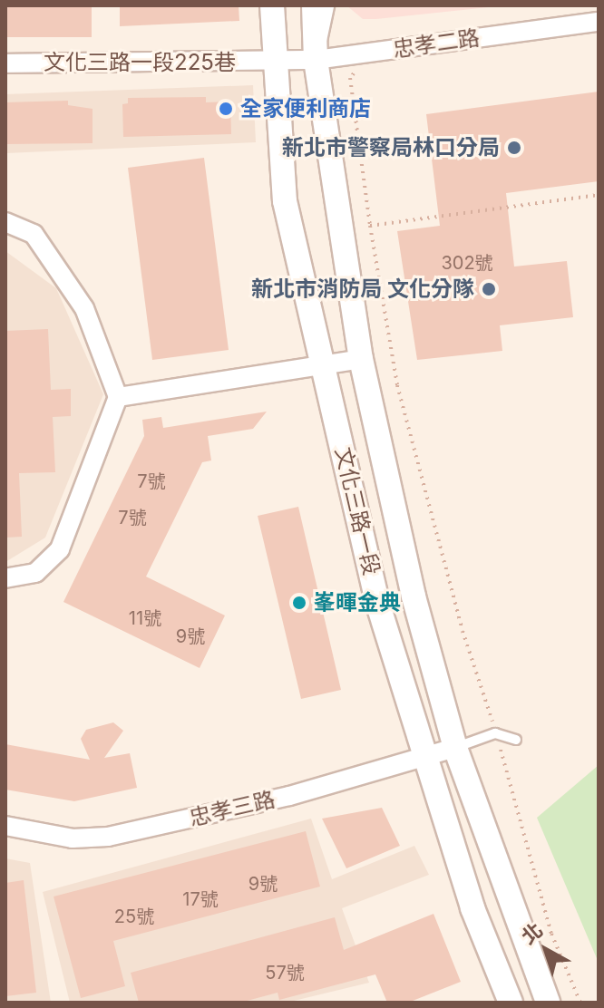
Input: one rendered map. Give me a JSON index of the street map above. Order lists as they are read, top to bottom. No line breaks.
{"streets":{"street":["忠孝二路","文化三路一段225巷","文化三路一段","忠孝三路"]},"crossings":[["忠孝二路","文化三路一段225巷"],["忠孝二路","文化三路一段"],["文化三路一段225巷","文化三路一段"],["文化三路一段","忠孝三路"]],"places":["全家便利商店","新北市警察局林口分局","新北市消防局 文化分隊","峯暉金典"],"house_numbers":["302號","7號","7號","11號","9號","9號","17號","25號","57號"],"north":"top left"}
